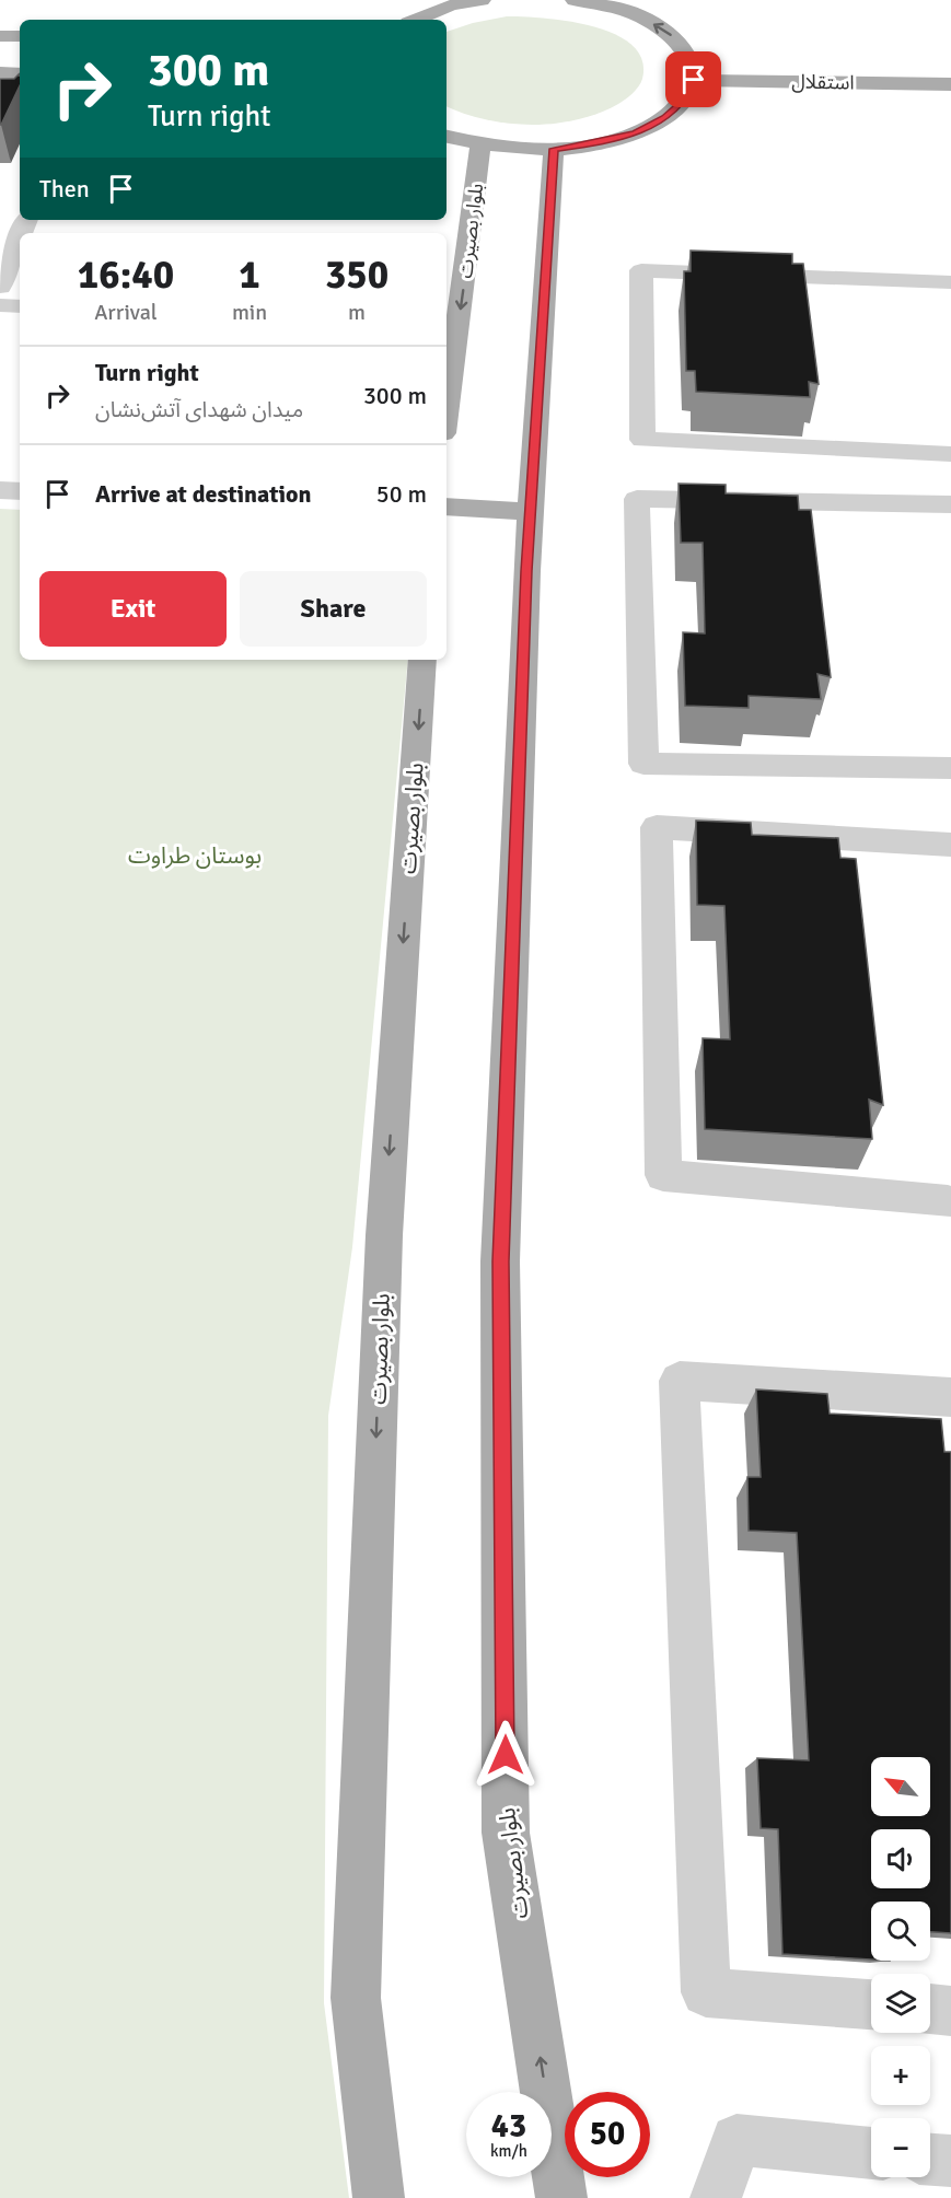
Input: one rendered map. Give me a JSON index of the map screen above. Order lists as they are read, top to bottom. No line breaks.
{"streets":{"main road":["استقلال","بلوار بصیرت"]},"parks":["بوستان طراوت"],"north":"top left","page":{"turn":["300 m","Turn right"],"then":"Then","eta":["16:40","Arrival","1","min","350","m"],"list":[{"name":"Turn right","note":"میدان شهدای آتش‌نشان","value":"300 m"},{"name":"Arrive at destination","value":"50 m"}],"buttons":["Exit","Share"],"map_buttons":["+","−"],"speed":"43 km/h","limit":"50"}}
